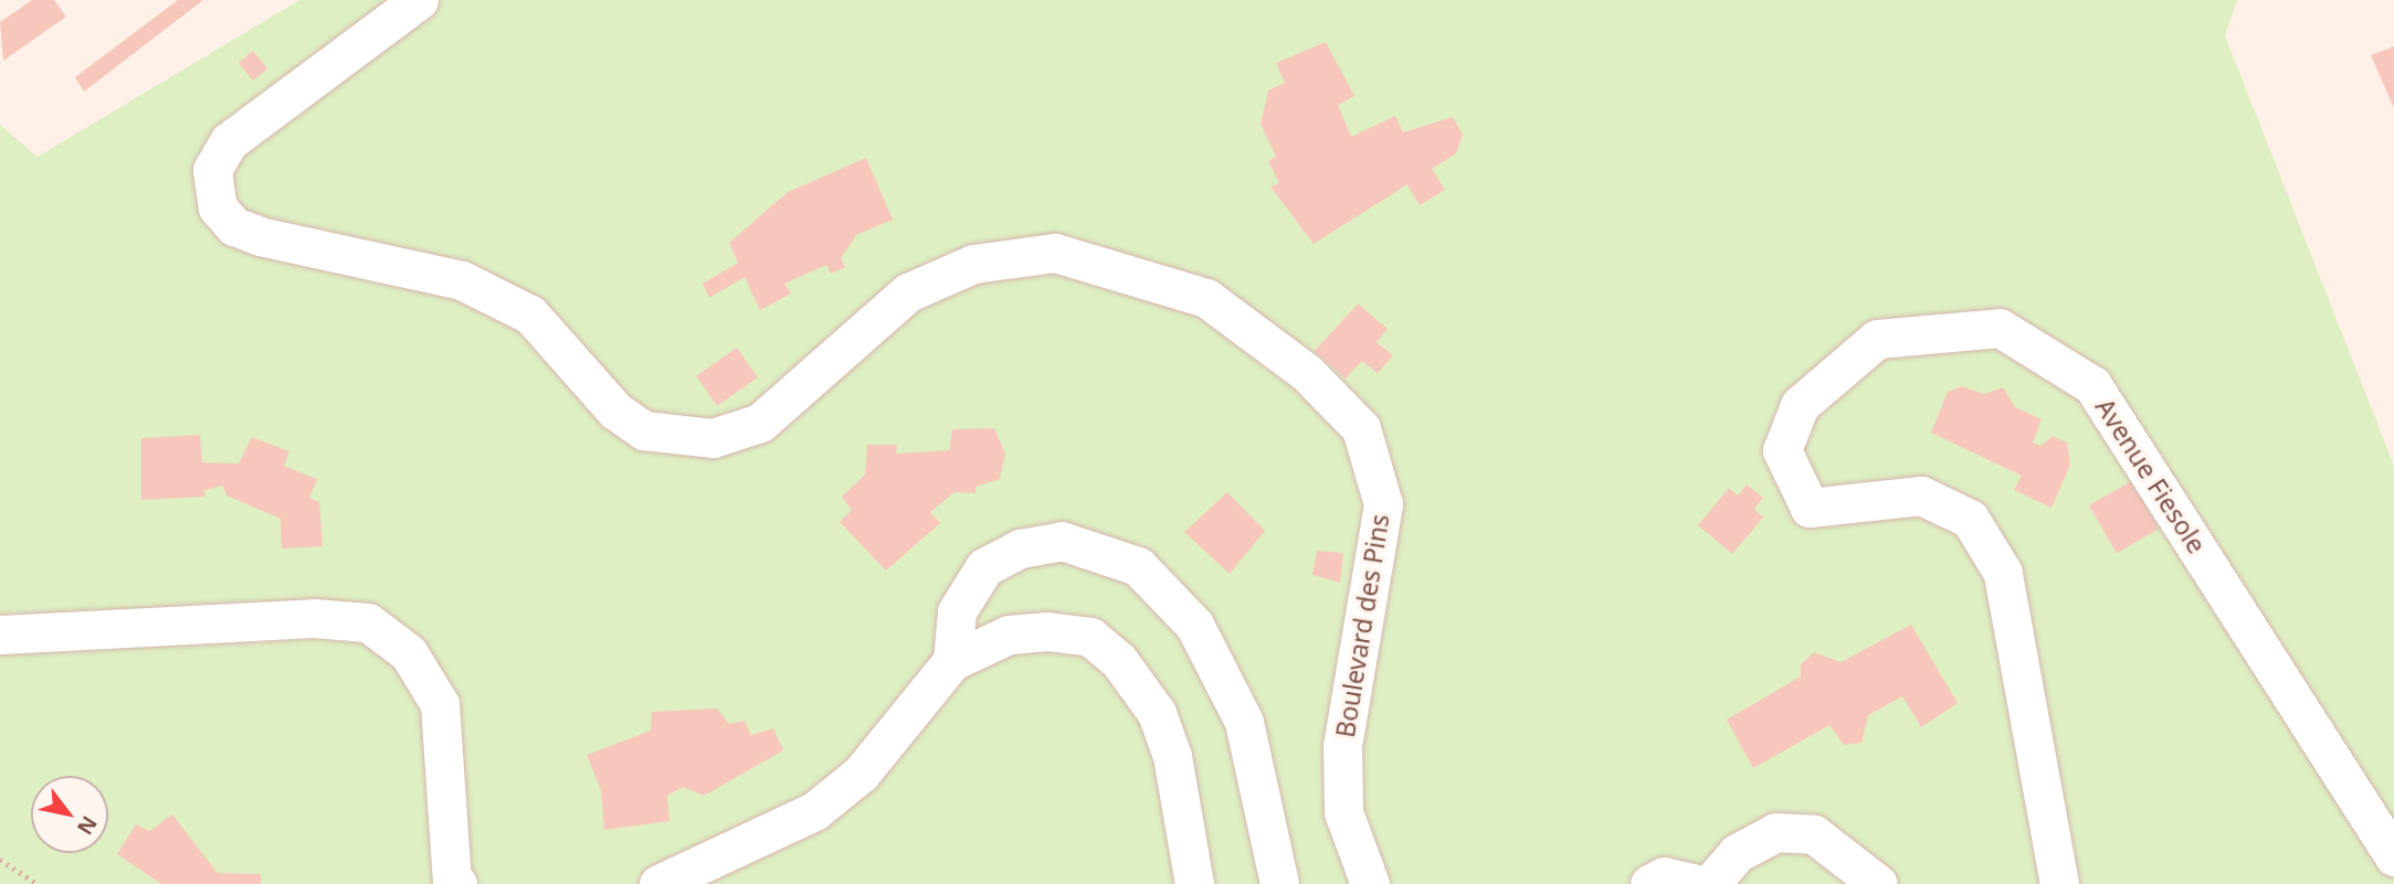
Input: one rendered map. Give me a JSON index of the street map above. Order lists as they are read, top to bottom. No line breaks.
{"streets":{"street":["Avenue Fiesole","Boulevard des Pins"]},"north":"bottom right"}
